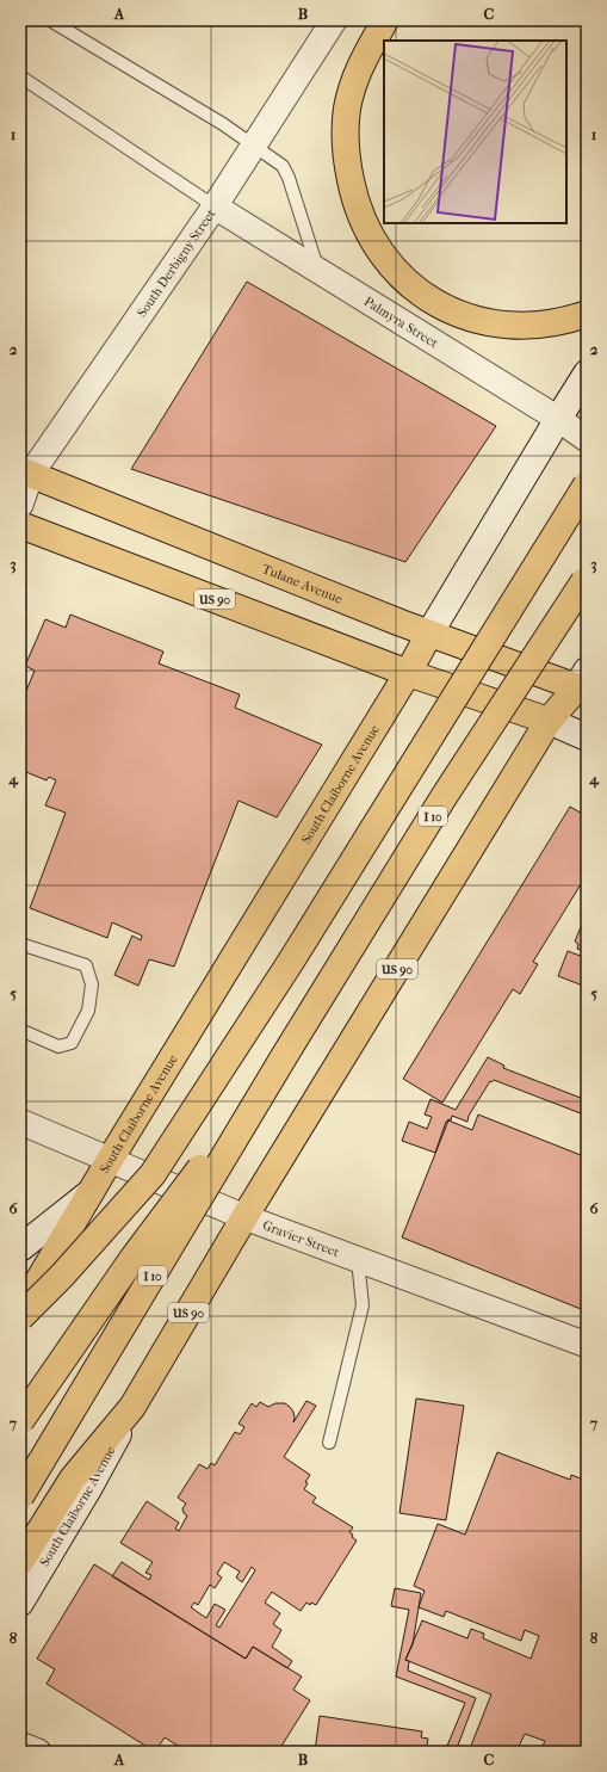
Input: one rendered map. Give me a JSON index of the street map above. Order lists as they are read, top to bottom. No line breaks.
{"streets":{"main road":["Tulane Avenue","US 90","South Claiborne Avenue","I 10"],"street":["South Derbigny Street","Palmyra Street","Gravier Street"]},"crossings":[["South Derbigny Street","Palmyra Street"],["South Derbigny Street","Tulane Avenue"],["Palmyra Street","South Claiborne Avenue"],["Tulane Avenue","South Claiborne Avenue"],["US 90","South Claiborne Avenue"],["South Claiborne Avenue","Gravier Street"]],"grid":{"columns":["A","B","C"],"rows":["1","2","3","4","5","6","7","8"]}}
